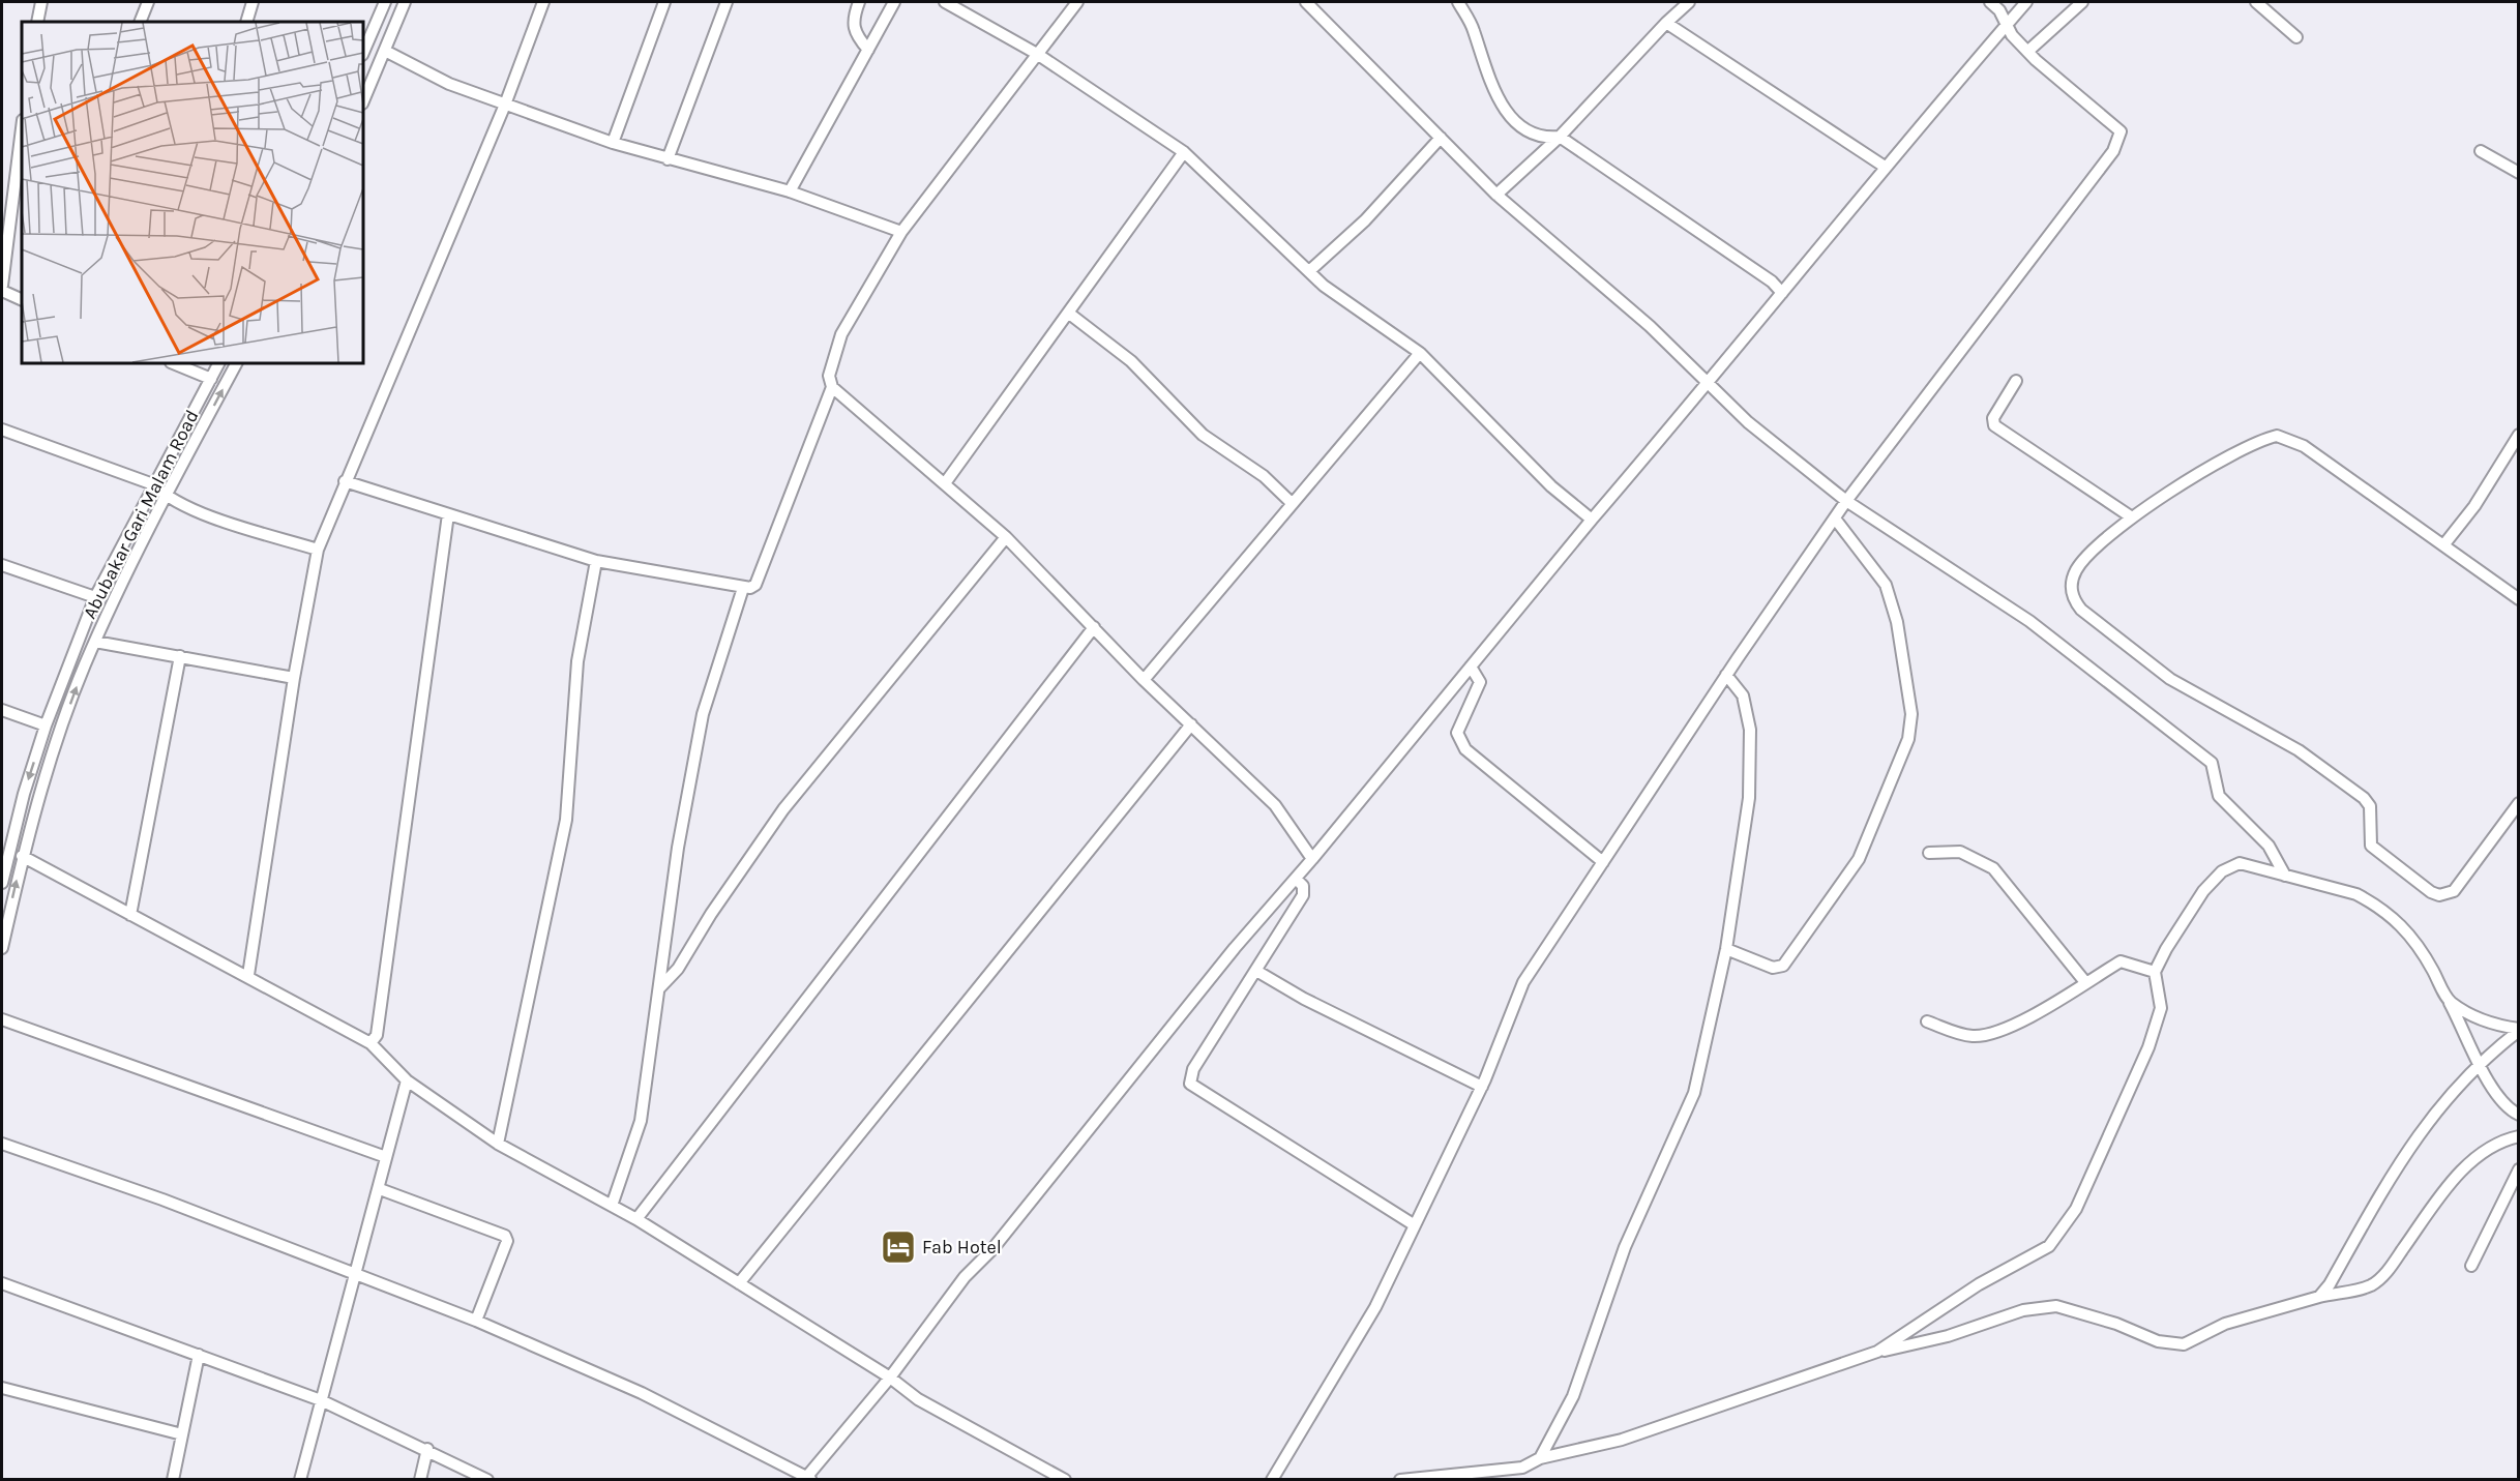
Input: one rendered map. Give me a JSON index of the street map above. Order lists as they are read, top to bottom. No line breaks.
{"streets":{"street":["Abubakar Gari Malam Road"]},"places":{"hotel":["Fab Hotel"]}}
